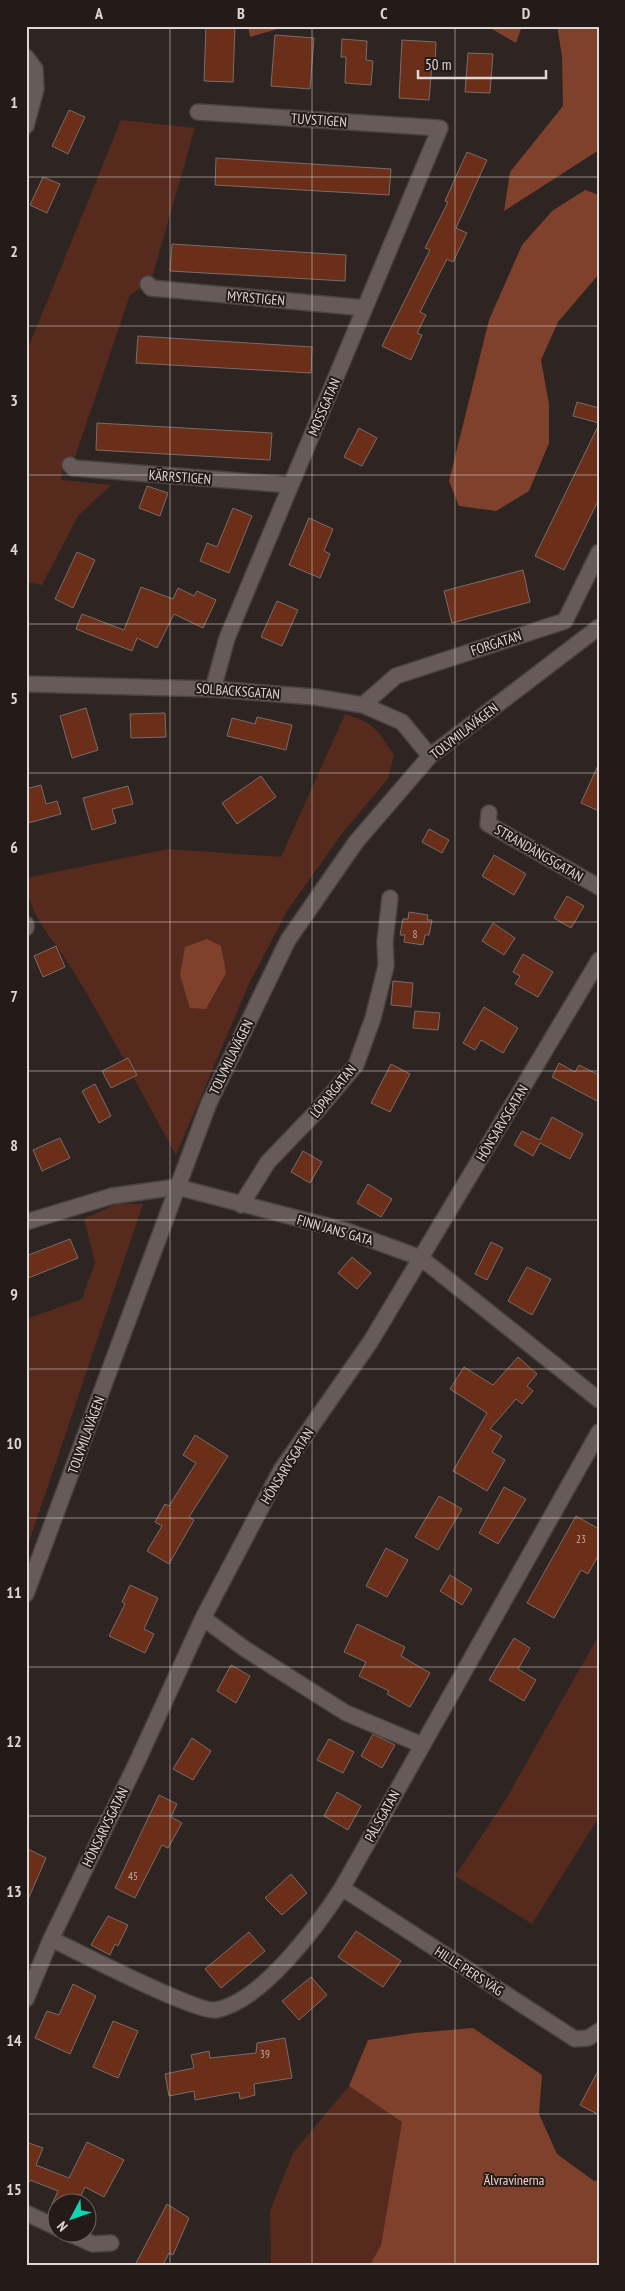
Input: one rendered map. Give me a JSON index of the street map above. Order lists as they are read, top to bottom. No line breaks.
{"streets":{"street":["TUVSTIGEN","MYRSTIGEN","MOSSGATAN","KÄRRSTIGEN","FORGATAN","SOLBACKSGATAN","TOLVMILAVÄGEN","STRANDÄNGSGATAN","LÖPARGATAN","HÖNSARVSGATAN","FINN JANS GATA","PÅLSGATAN","HILLE PERS VÄG"]},"crossings":[["TUVSTIGEN","MOSSGATAN"],["MYRSTIGEN","MOSSGATAN"],["MOSSGATAN","KÄRRSTIGEN"],["MOSSGATAN","SOLBACKSGATAN"],["FORGATAN","SOLBACKSGATAN"],["SOLBACKSGATAN","TOLVMILAVÄGEN"],["TOLVMILAVÄGEN","FINN JANS GATA"],["LÖPARGATAN","FINN JANS GATA"],["HÖNSARVSGATAN","FINN JANS GATA"],["HÖNSARVSGATAN","PÅLSGATAN"],["PÅLSGATAN","HILLE PERS VÄG"]],"parks":["Älvravinerna"],"house_numbers":["8","23","45","39"],"scale_bar":"50 m","north":"bottom left","grid":{"columns":["A","B","C","D"],"rows":["1","2","3","4","5","6","7","8","9","10","11","12","13","14","15"]}}
